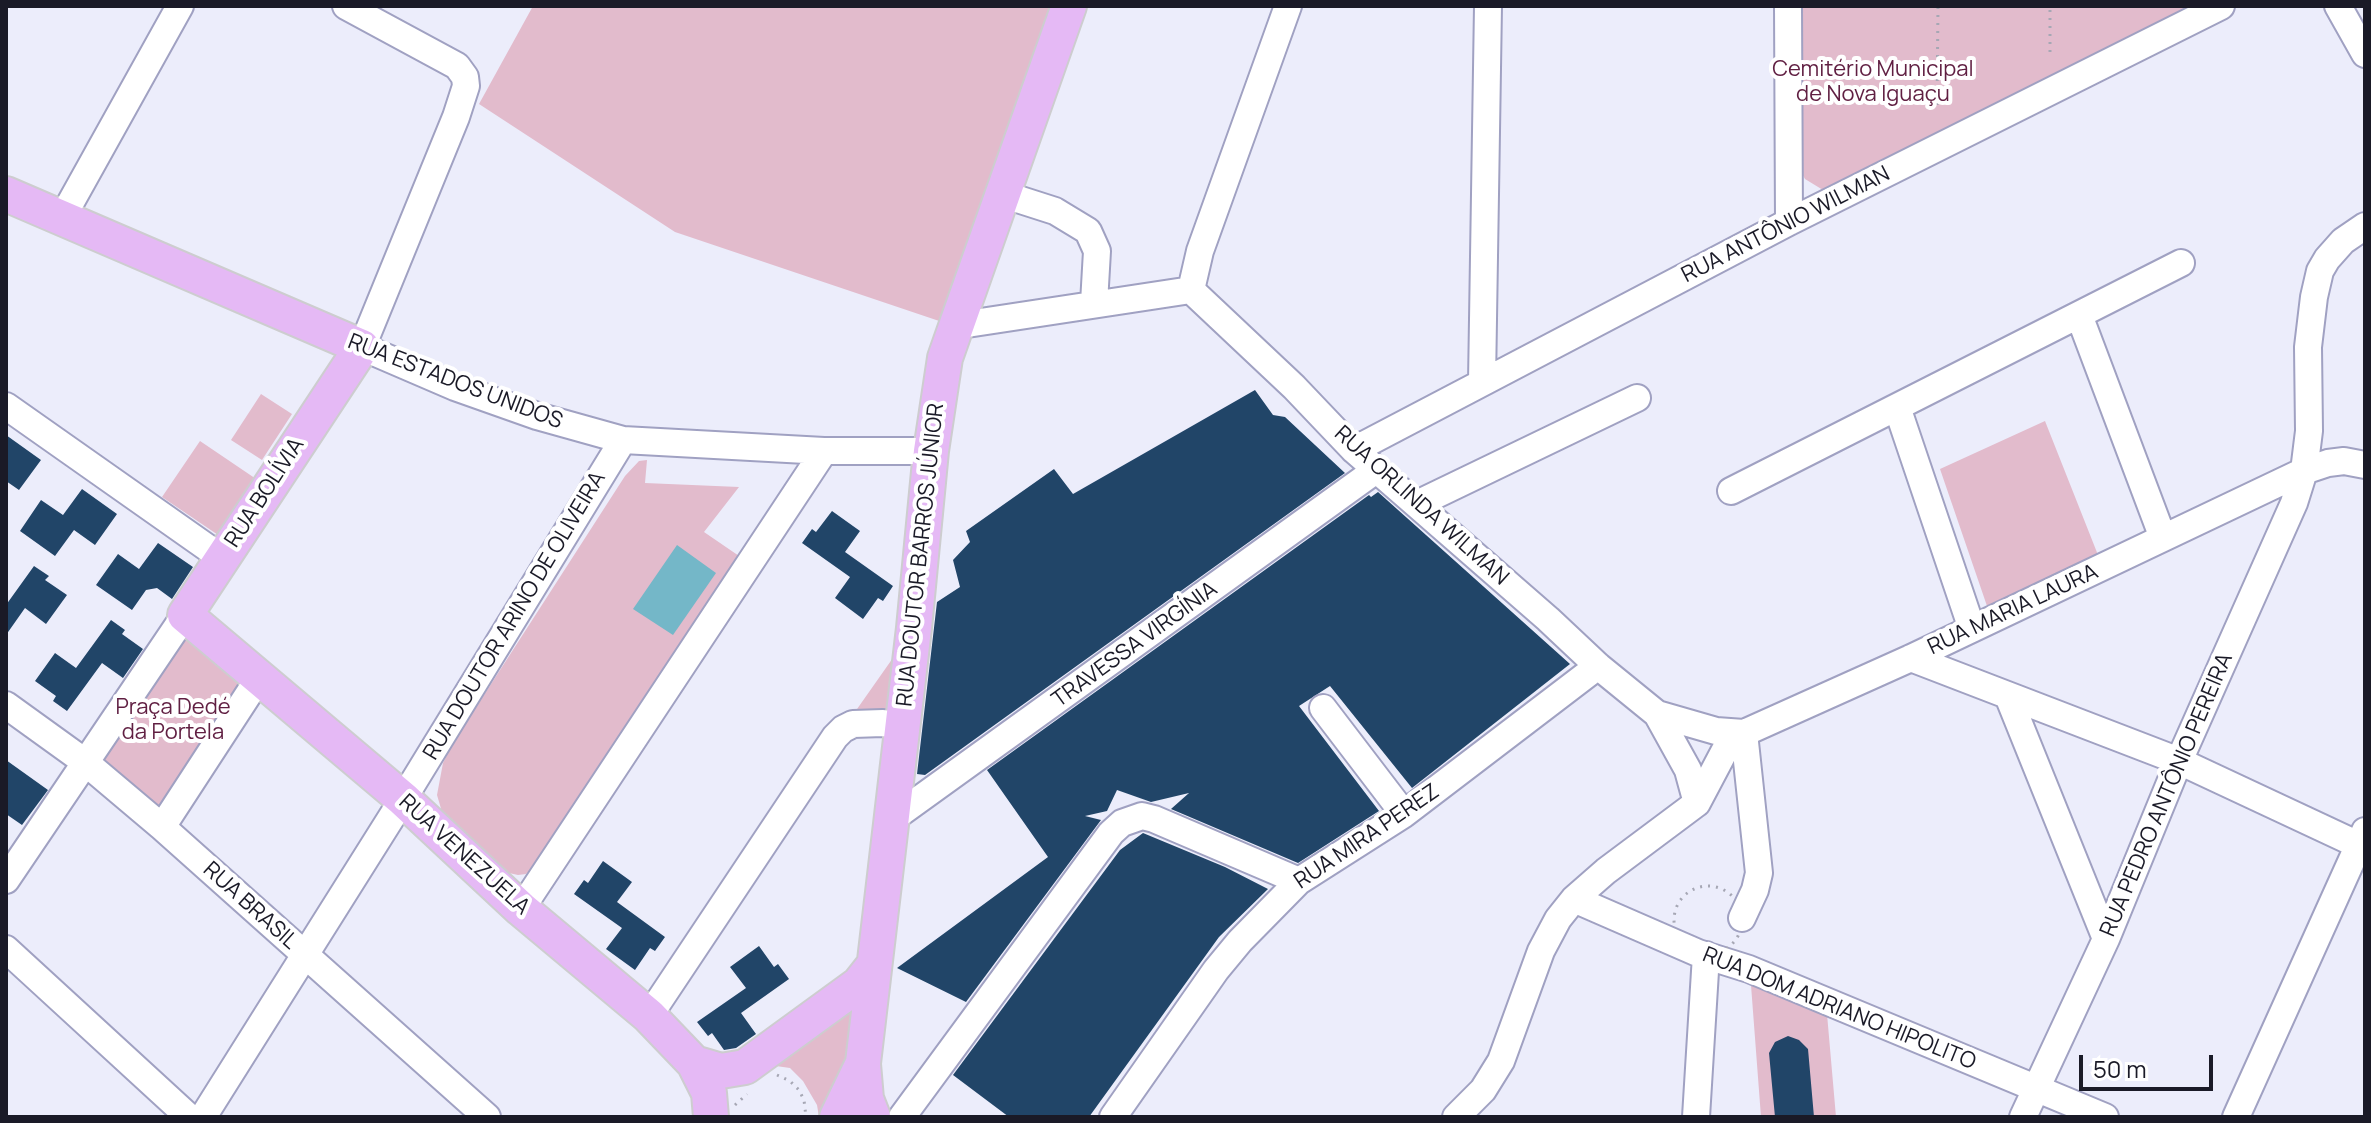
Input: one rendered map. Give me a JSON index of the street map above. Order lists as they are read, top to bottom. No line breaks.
{"streets":{"main road":["RUA ESTADOS UNIDOS","RUA BOLÍVIA","RUA DOUTOR BARROS JÚNIOR","RUA VENEZUELA"],"street":["RUA ANTÔNIO WILMAN","RUA ORLINDA WILMAN","RUA MARIA LAURA","RUA DOUTOR ARINO DE OLIVEIRA","TRAVESSA VIRGÍNIA","RUA PEDRO ANTÔNIO PEREIRA","RUA MIRA PEREZ","RUA BRASIL","RUA DOM ADRIANO HIPOLITO"]},"crossings":[["RUA ANTÔNIO WILMAN","RUA ORLINDA WILMAN"],["RUA ESTADOS UNIDOS","RUA BOLÍVIA"],["RUA ESTADOS UNIDOS","RUA DOUTOR BARROS JÚNIOR"],["RUA ESTADOS UNIDOS","RUA DOUTOR ARINO DE OLIVEIRA"],["RUA BOLÍVIA","RUA VENEZUELA"],["RUA BOLÍVIA","RUA BRASIL"],["RUA ORLINDA WILMAN","TRAVESSA VIRGÍNIA"],["RUA ORLINDA WILMAN","RUA MIRA PEREZ"],["RUA DOUTOR BARROS JÚNIOR","TRAVESSA VIRGÍNIA"],["RUA MARIA LAURA","RUA PEDRO ANTÔNIO PEREIRA"],["RUA DOUTOR ARINO DE OLIVEIRA","RUA VENEZUELA"],["RUA DOUTOR ARINO DE OLIVEIRA","RUA BRASIL"],["RUA PEDRO ANTÔNIO PEREIRA","RUA DOM ADRIANO HIPOLITO"]],"parks":["Cemitério Municipal de Nova Iguaçu","Praça Dedé da Portela"],"scale_bar":"50 m"}
